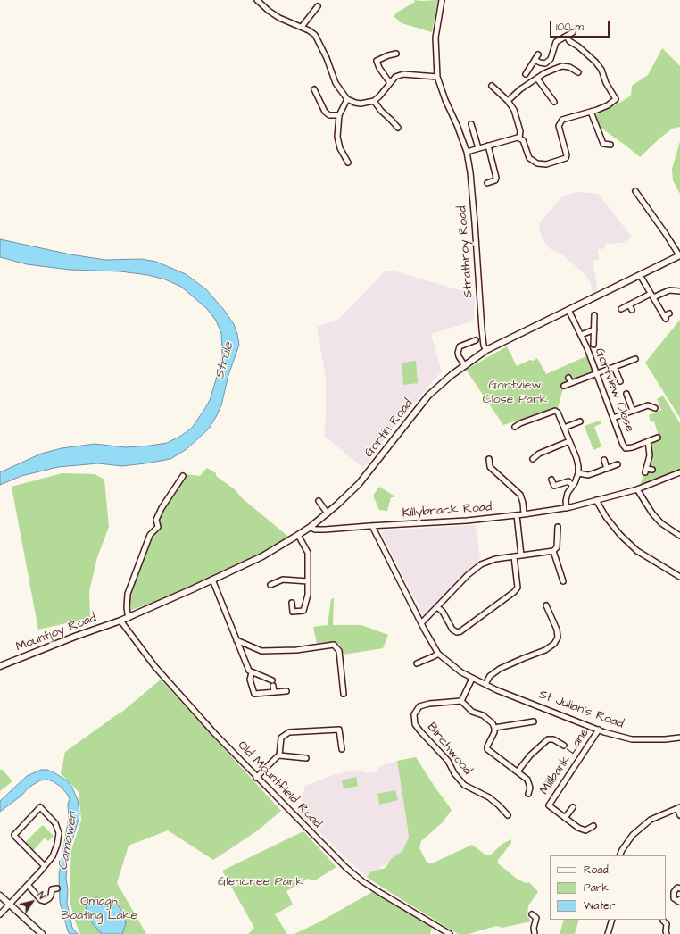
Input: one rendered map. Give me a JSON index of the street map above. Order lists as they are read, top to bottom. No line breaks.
{"streets":{"main road":["Gortin Road","Mountjoy Road"],"street":["Strathroy Road","Gortview Close","Killybrack Road","St Julian's Road","Birchwood","Millbank Lane","Old Mountfield Road"]},"crossings":[["Strathroy Road","Gortin Road"],["Gortview Close","Gortin Road"],["Gortin Road","Killybrack Road"],["Gortin Road","Mountjoy Road"],["Gortin Road","Old Mountfield Road"],["Mountjoy Road","Old Mountfield Road"],["St Julian's Road","Millbank Lane"]],"water":["Strule","Camowen"],"parks":["Gortview Close Park","Glencree Park","Omagh Boating Lake"],"legend":["Road","Park","Water"],"scale_bar":"100 m","north":"top right"}
